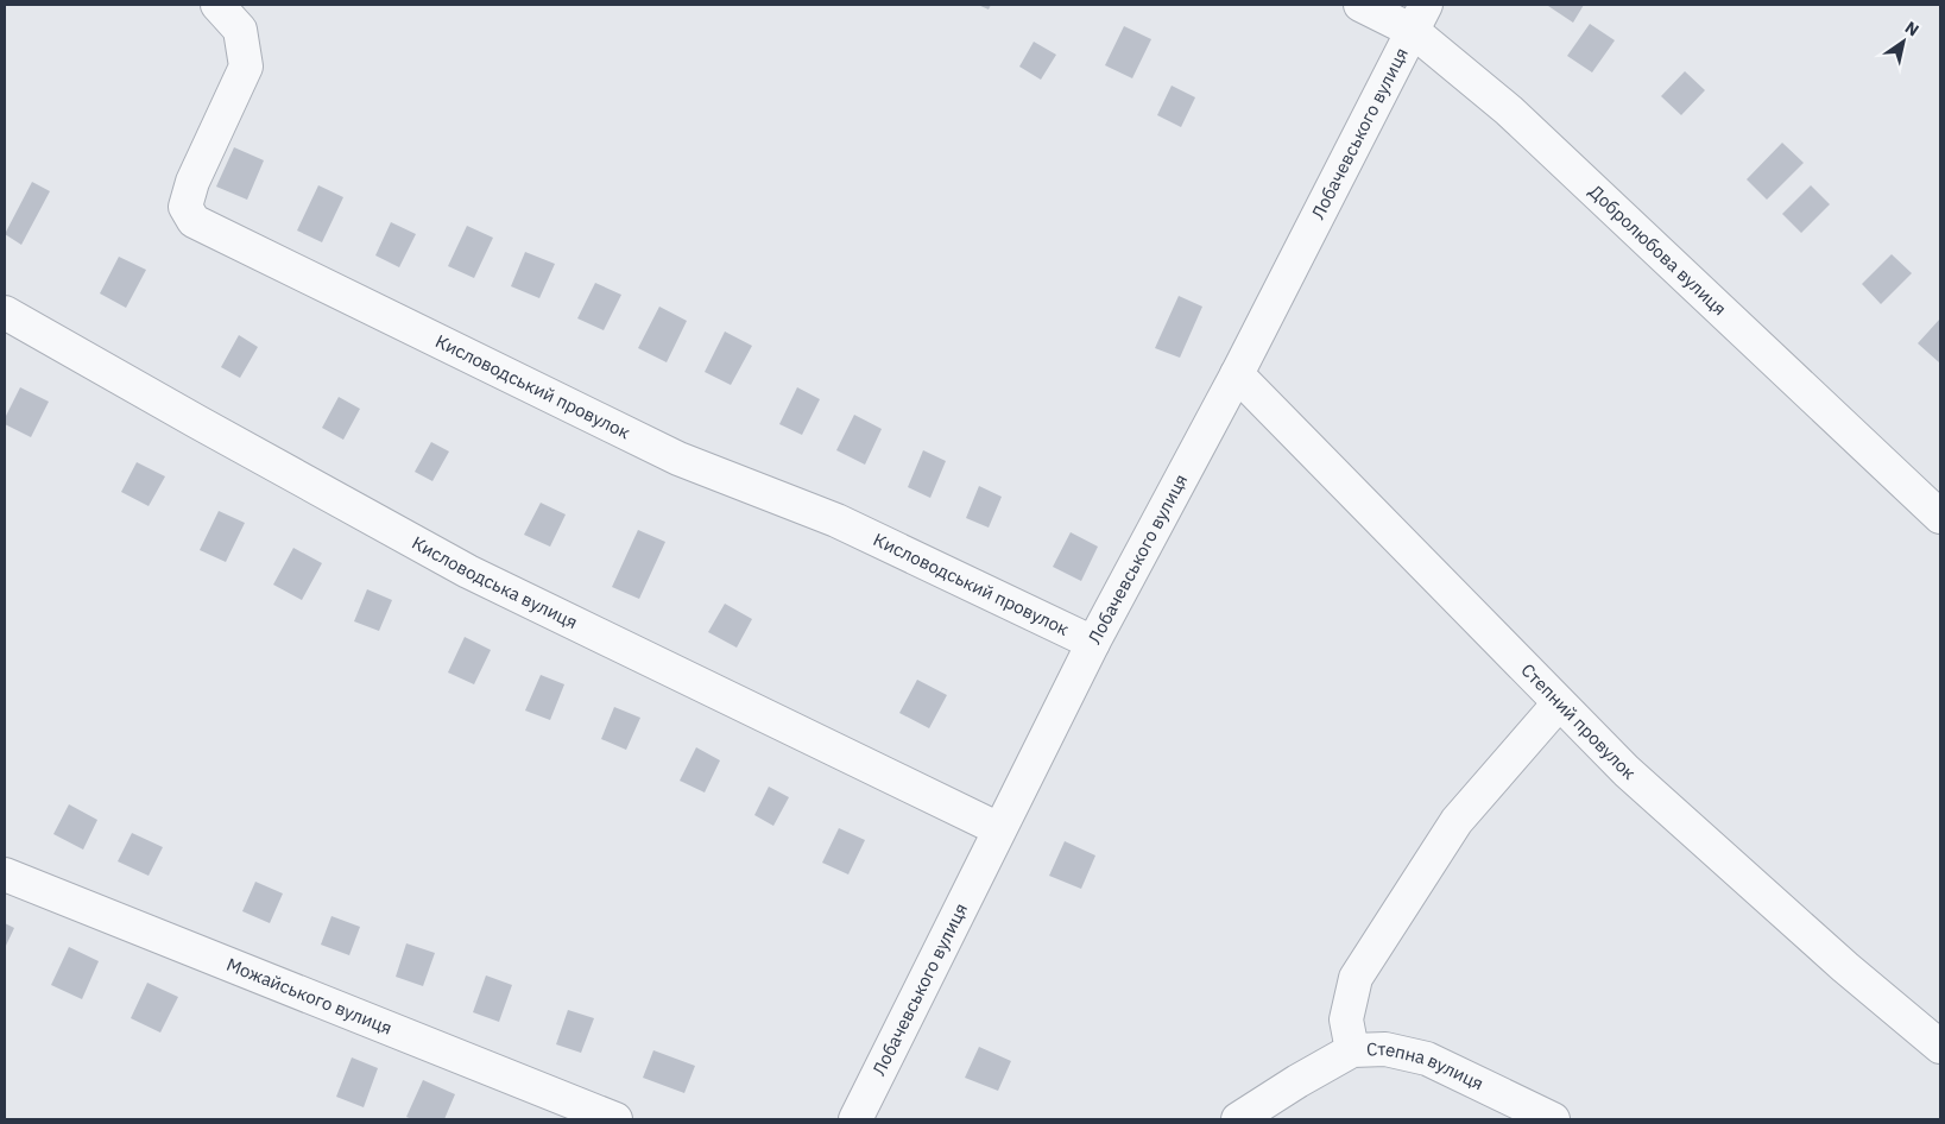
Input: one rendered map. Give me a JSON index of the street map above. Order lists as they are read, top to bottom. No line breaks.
{"streets":{"street":["Лобачевського вулиця","Добролюбова вулиця","Кисловодський провулок","Кисловодська вулиця","Степний провулок","Можайського вулиця","Степна вулиця"]},"crossings":[["Лобачевського вулиця","Добролюбова вулиця"],["Лобачевського вулиця","Кисловодський провулок"],["Лобачевського вулиця","Кисловодська вулиця"],["Лобачевського вулиця","Степний провулок"]],"north":"top right"}
